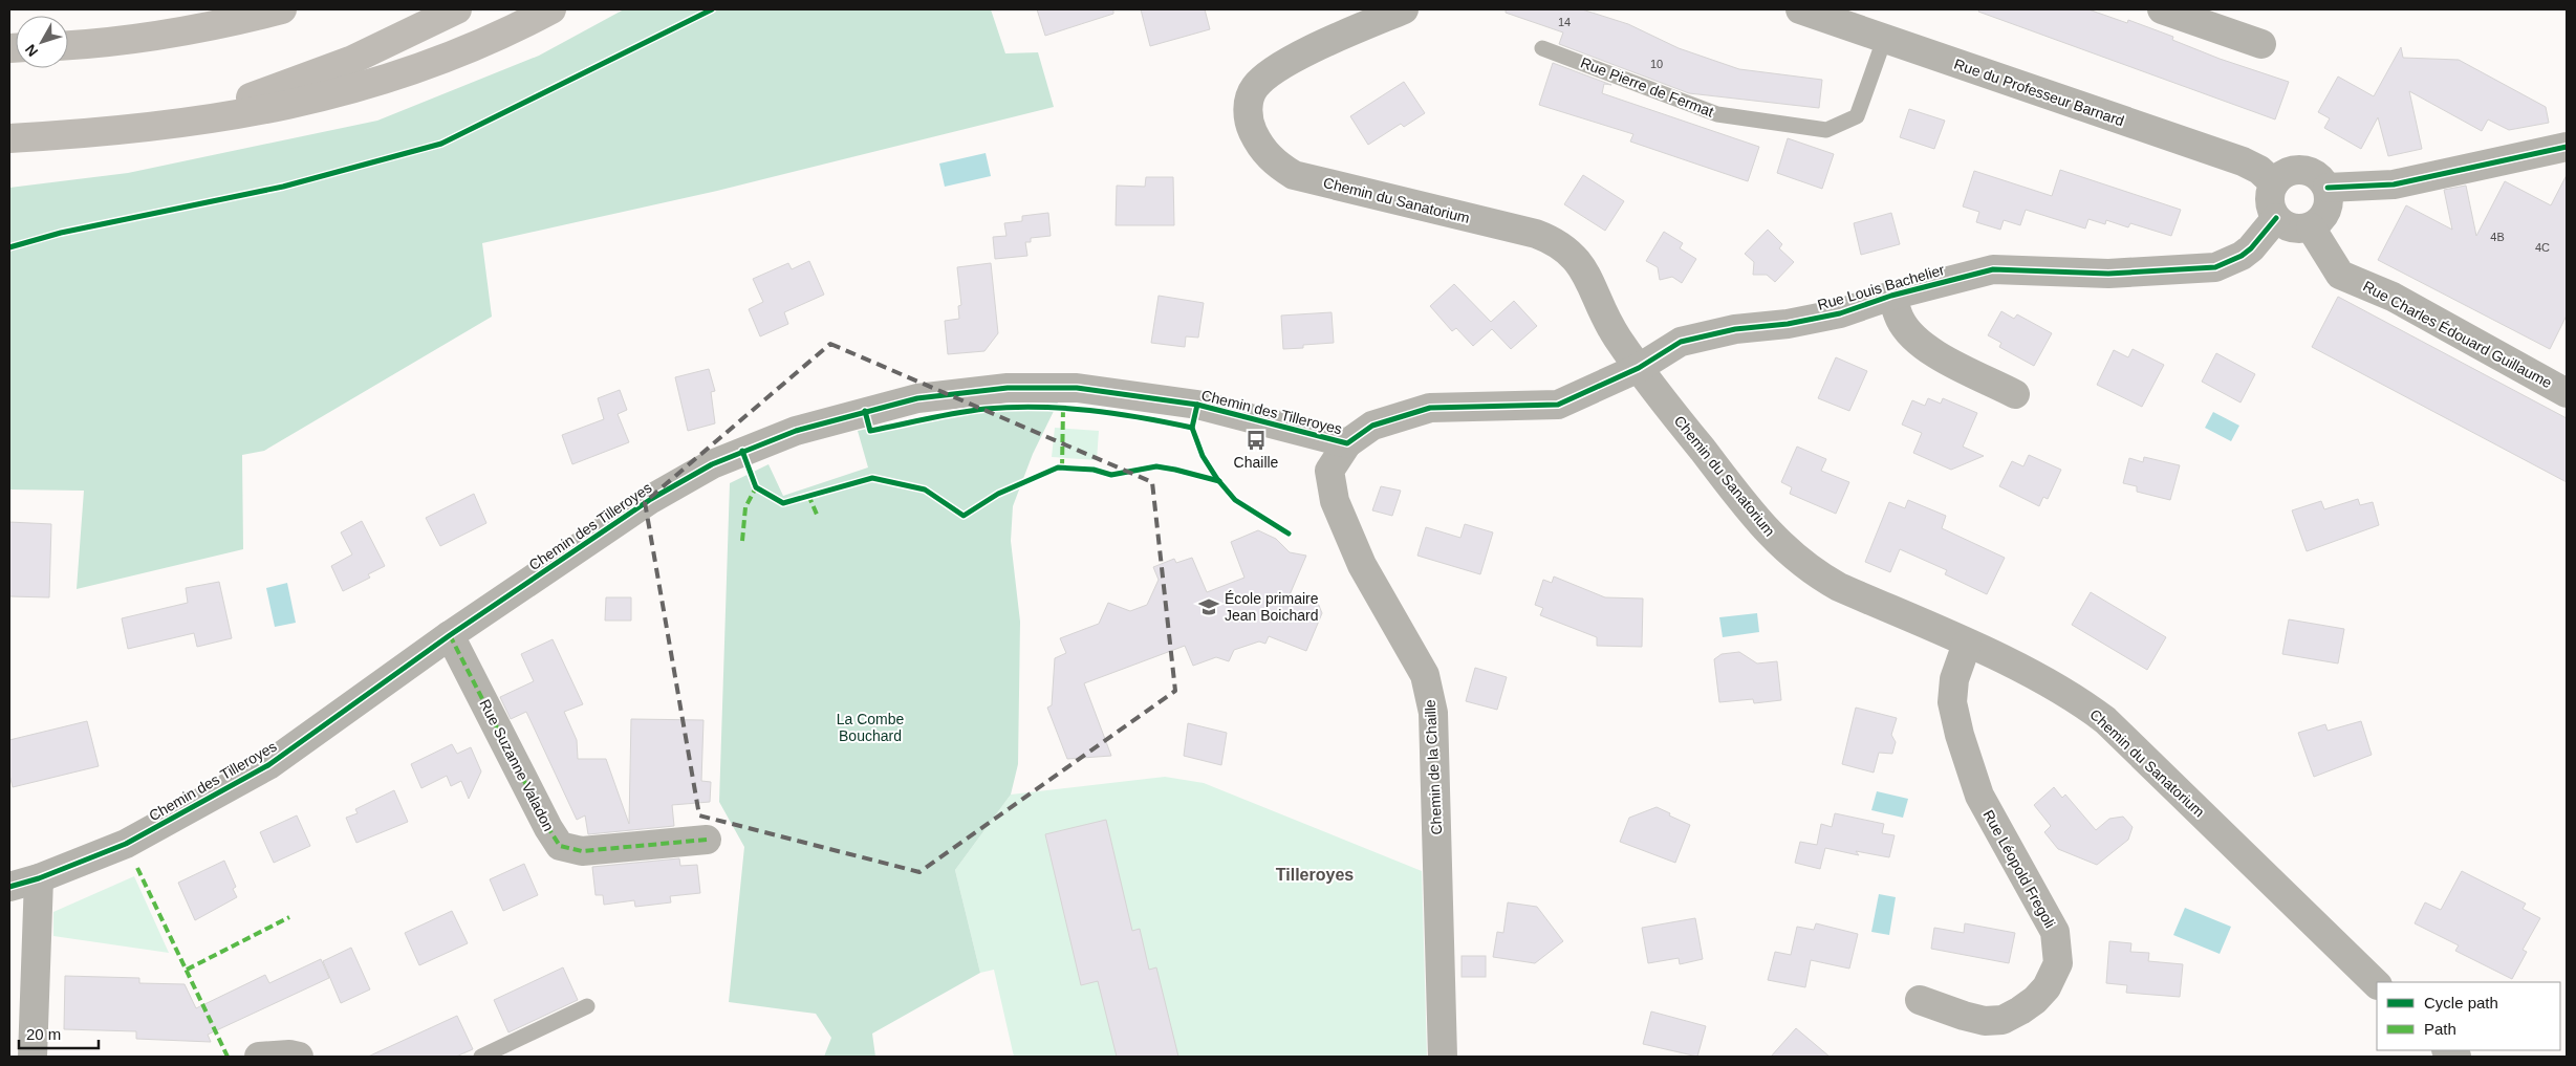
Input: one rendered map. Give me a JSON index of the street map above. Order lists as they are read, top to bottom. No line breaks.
{"streets":{"street":["Rue du Professeur Barnard","Chemin du Sanatorium","Rue Louis Bachelier","Rue Charles Édouard Guillaume","Chemin des Tilleroyes","Rue Suzanne Valadon","Chemin de la Chaille","Rue Léopold Fregoli"],"lane":["Rue Pierre de Fermat"]},"crossings":[["Rue Pierre de Fermat","Rue du Professeur Barnard"],["Rue du Professeur Barnard","Rue Louis Bachelier"],["Rue du Professeur Barnard","Rue Charles Édouard Guillaume"],["Chemin du Sanatorium","Rue Louis Bachelier"],["Chemin du Sanatorium","Chemin des Tilleroyes"],["Chemin du Sanatorium","Rue Léopold Fregoli"],["Rue Louis Bachelier","Rue Charles Édouard Guillaume"],["Rue Louis Bachelier","Chemin des Tilleroyes"],["Chemin des Tilleroyes","Rue Suzanne Valadon"],["Chemin des Tilleroyes","Chemin de la Chaille"]],"districts":["Tilleroyes"],"parks":["La Combe Bouchard"],"places":{"bus stop":["Chaille"],"school or university":["École primaire Jean Boichard"]},"house_numbers":["14","10","4B","4C"],"legend":["Cycle path","Path"],"scale_bar":"20 m","north":"bottom left"}
